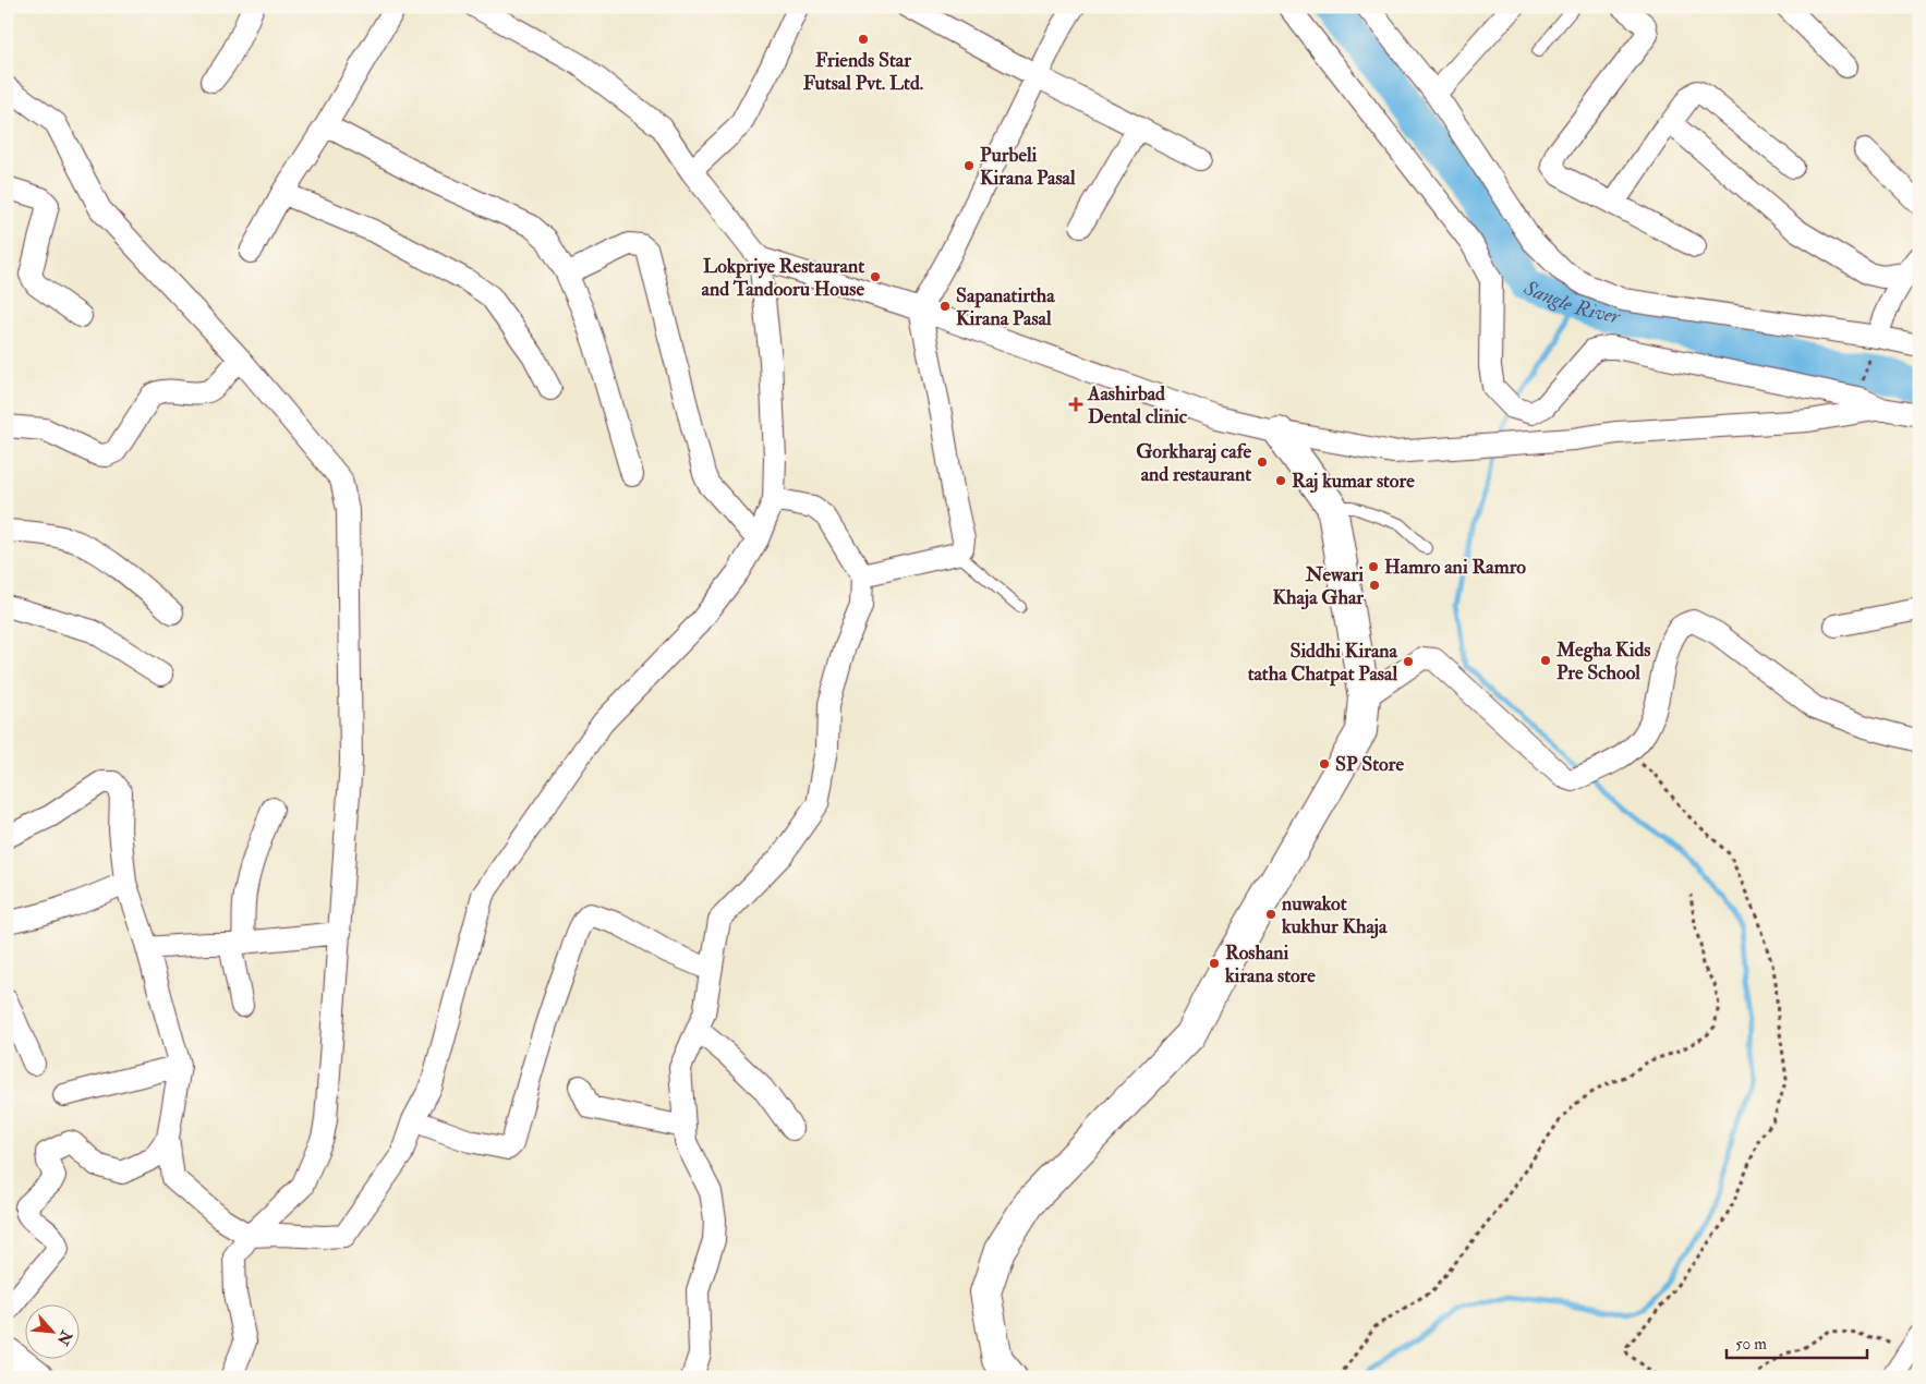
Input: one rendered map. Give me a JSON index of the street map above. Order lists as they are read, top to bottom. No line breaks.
{"water":["Sangle River"],"places":{"other":["Friends Star Futsal Pvt. Ltd.","Purbeli Kirana Pasal","Lokpriye Restaurant and Tandooru House","Sapanatirtha Kirana Pasal","Gorkharaj cafe and restaurant","Raj kumar store","Hamro ani Ramro","Newari Khaja Ghar","Megha Kids Pre School","Siddhi Kirana tatha Chatpat Pasal","SP Store","nuwakot kukhur Khaja","Roshani kirana store"],"health":["Aashirbad Dental clinic"]},"scale_bar":"50 m","north":"bottom right"}
